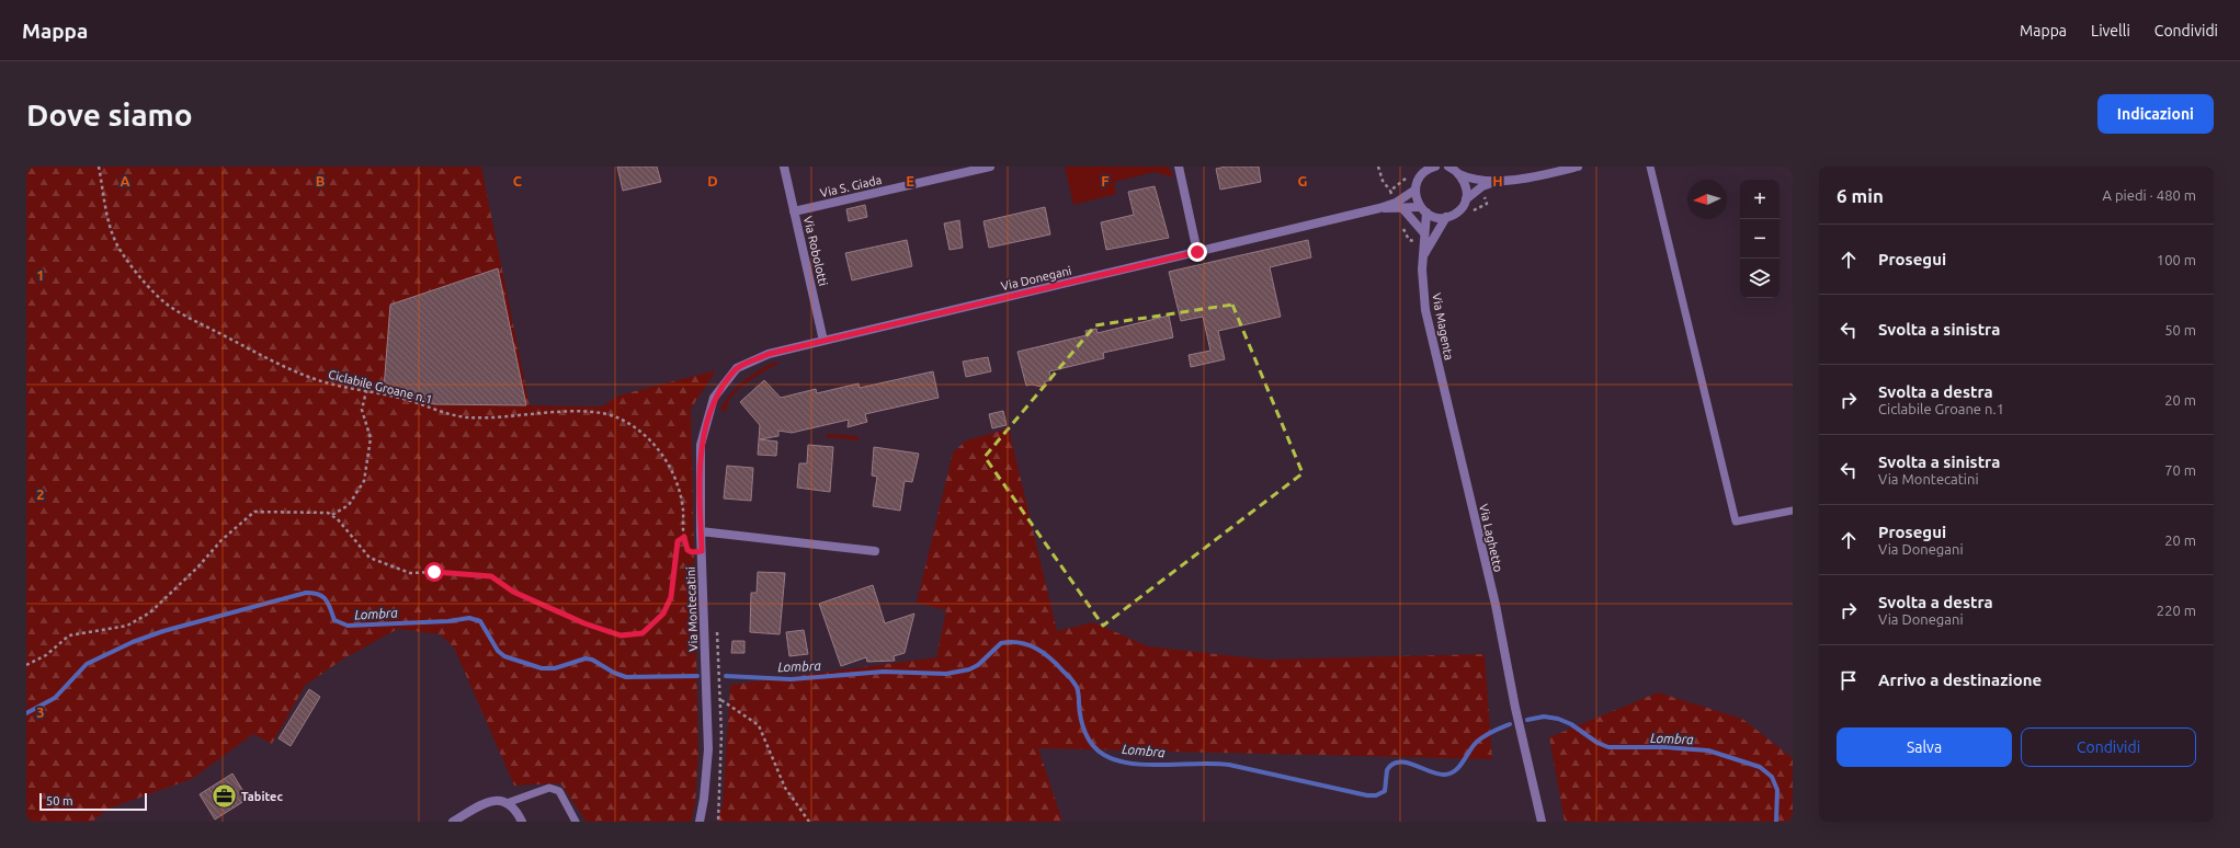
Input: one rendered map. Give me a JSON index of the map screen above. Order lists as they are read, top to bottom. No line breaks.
{"streets":{"street":["Via S. Giada","Via Robolotti","Via Donegani","Via Magenta","Via Laghetto","Via Montecatini"],"path":["Ciclabile Groane n.1"]},"crossings":[["Via S. Giada","Via Robolotti"],["Via Robolotti","Via Donegani"],["Via Donegani","Via Magenta"],["Via Donegani","Via Montecatini"],["Via Magenta","Via Laghetto"]],"water":["Lombra"],"places":{"office":["Tabitec"]},"scale_bar":"50 m","north":"left","page":{"header":"Mappa","nav":["Mappa","Livelli","Condividi"],"buttons":["Indicazioni",["Salva","Condividi"]],"title":"Dove siamo","heading":["6 min","A piedi · 480 m"],"map_buttons":["+","−"],"list":[["Prosegui","100 m"],["Svolta a sinistra","50 m"],["Svolta a destra","Ciclabile Groane n.1","20 m"],["Svolta a sinistra","Via Montecatini","70 m"],["Prosegui","Via Donegani","20 m"],["Svolta a destra","Via Donegani","220 m"],"Arrivo a destinazione"],"scale":"50 m"},"grid":{"columns":["A","B","C","D","E","F","G","H"],"rows":["1","2","3"]}}
